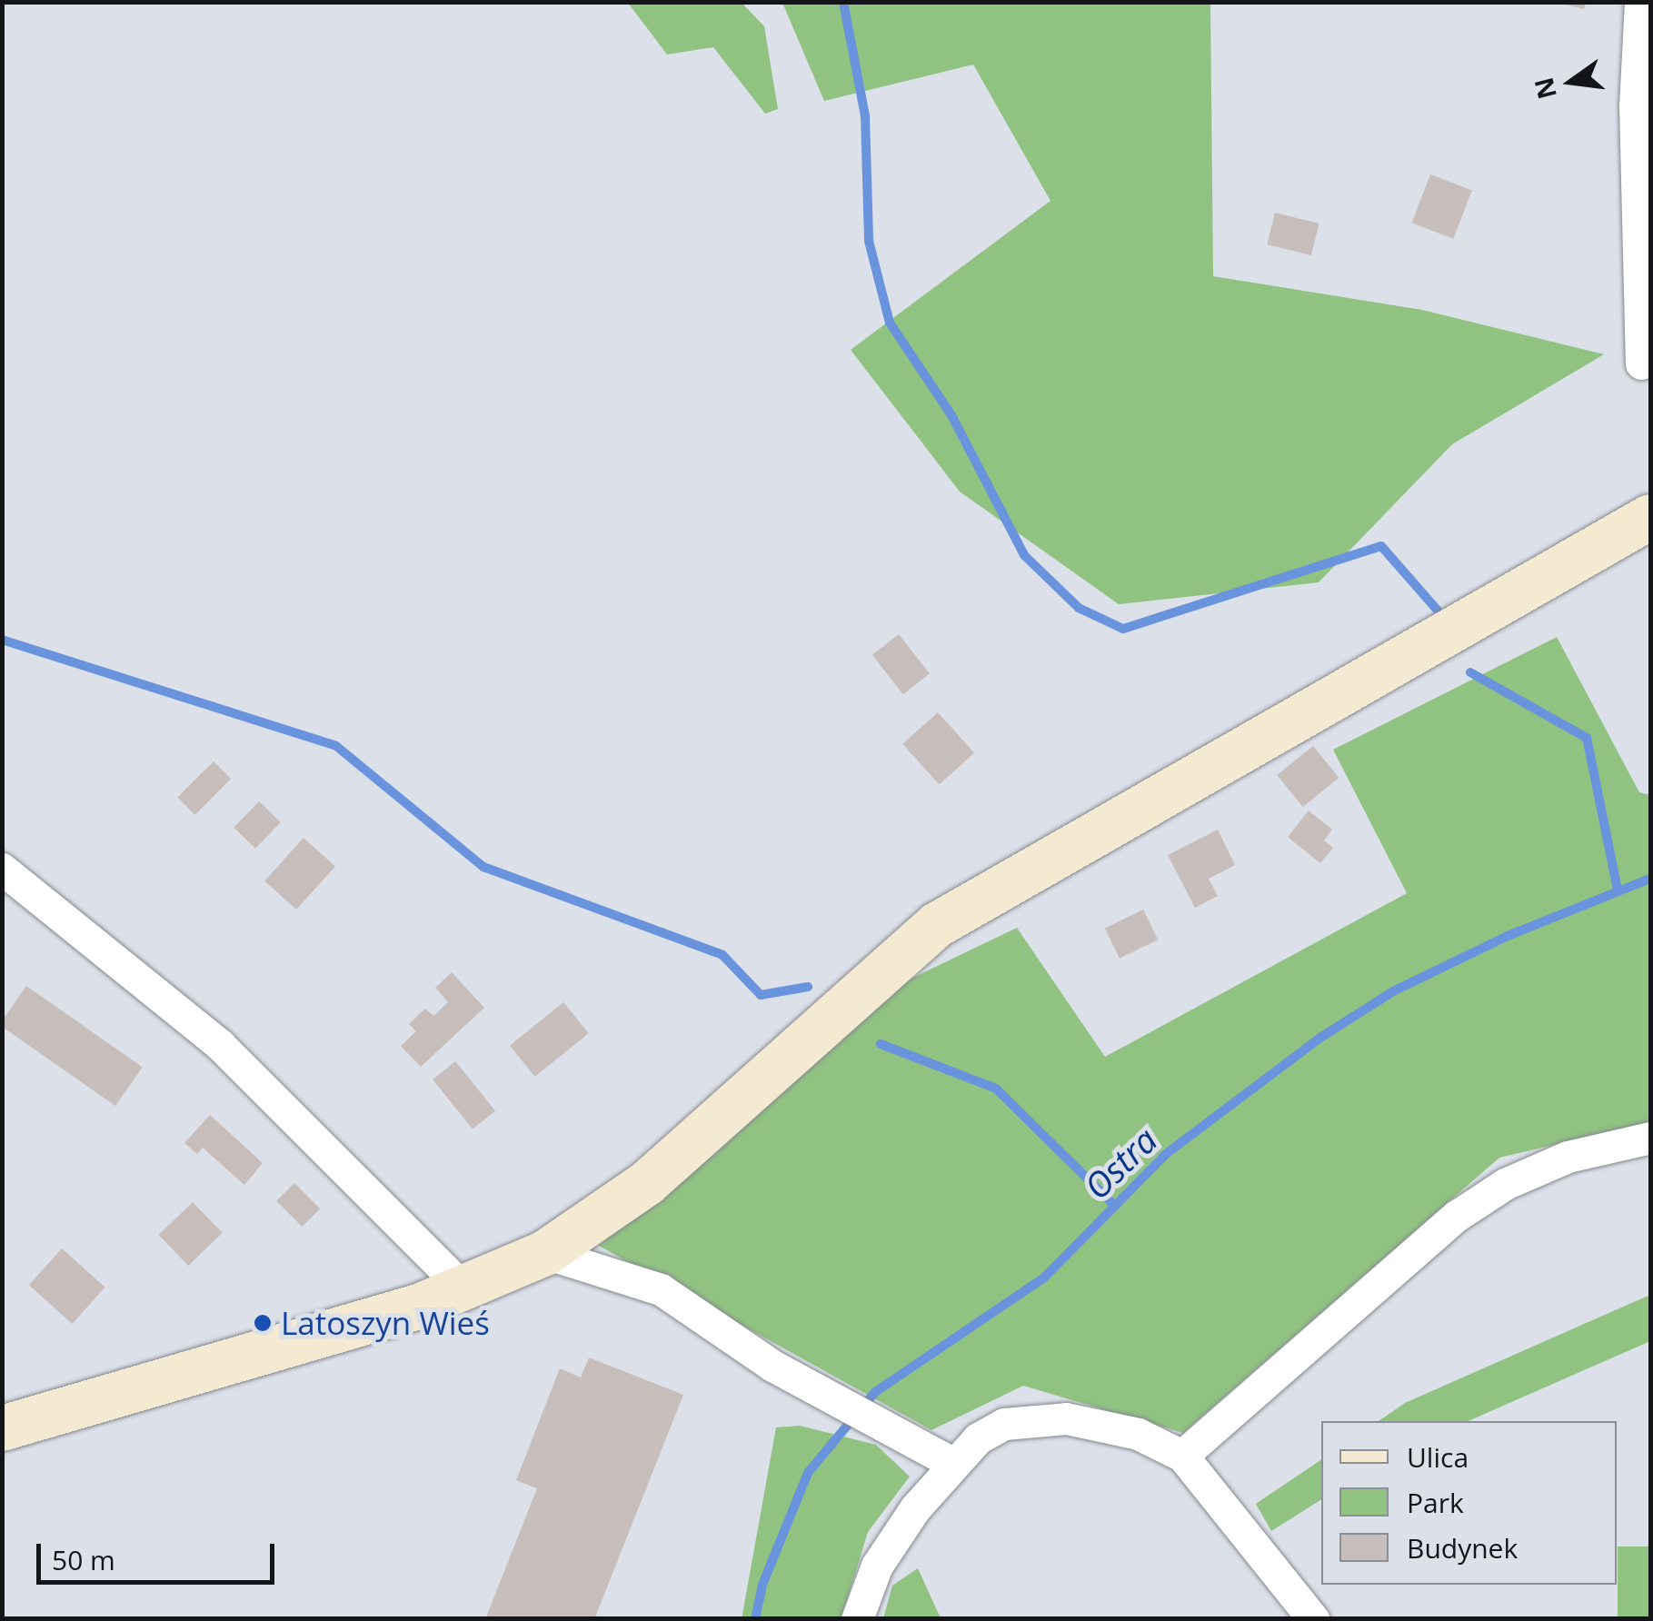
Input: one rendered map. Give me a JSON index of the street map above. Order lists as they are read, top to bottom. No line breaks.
{"water":["Ostra"],"places":["Latoszyn Wieś"],"legend":["Ulica","Park","Budynek"],"scale_bar":"50 m","north":"left"}
